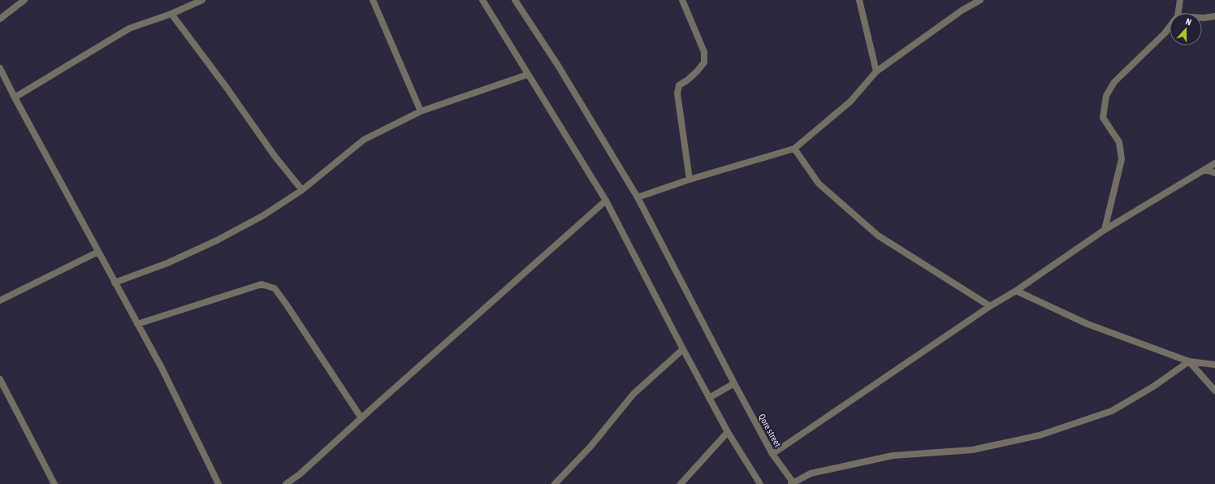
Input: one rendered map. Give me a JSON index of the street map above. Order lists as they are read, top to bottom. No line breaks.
{"streets":{"street":["Qore street"]},"north":"top"}
